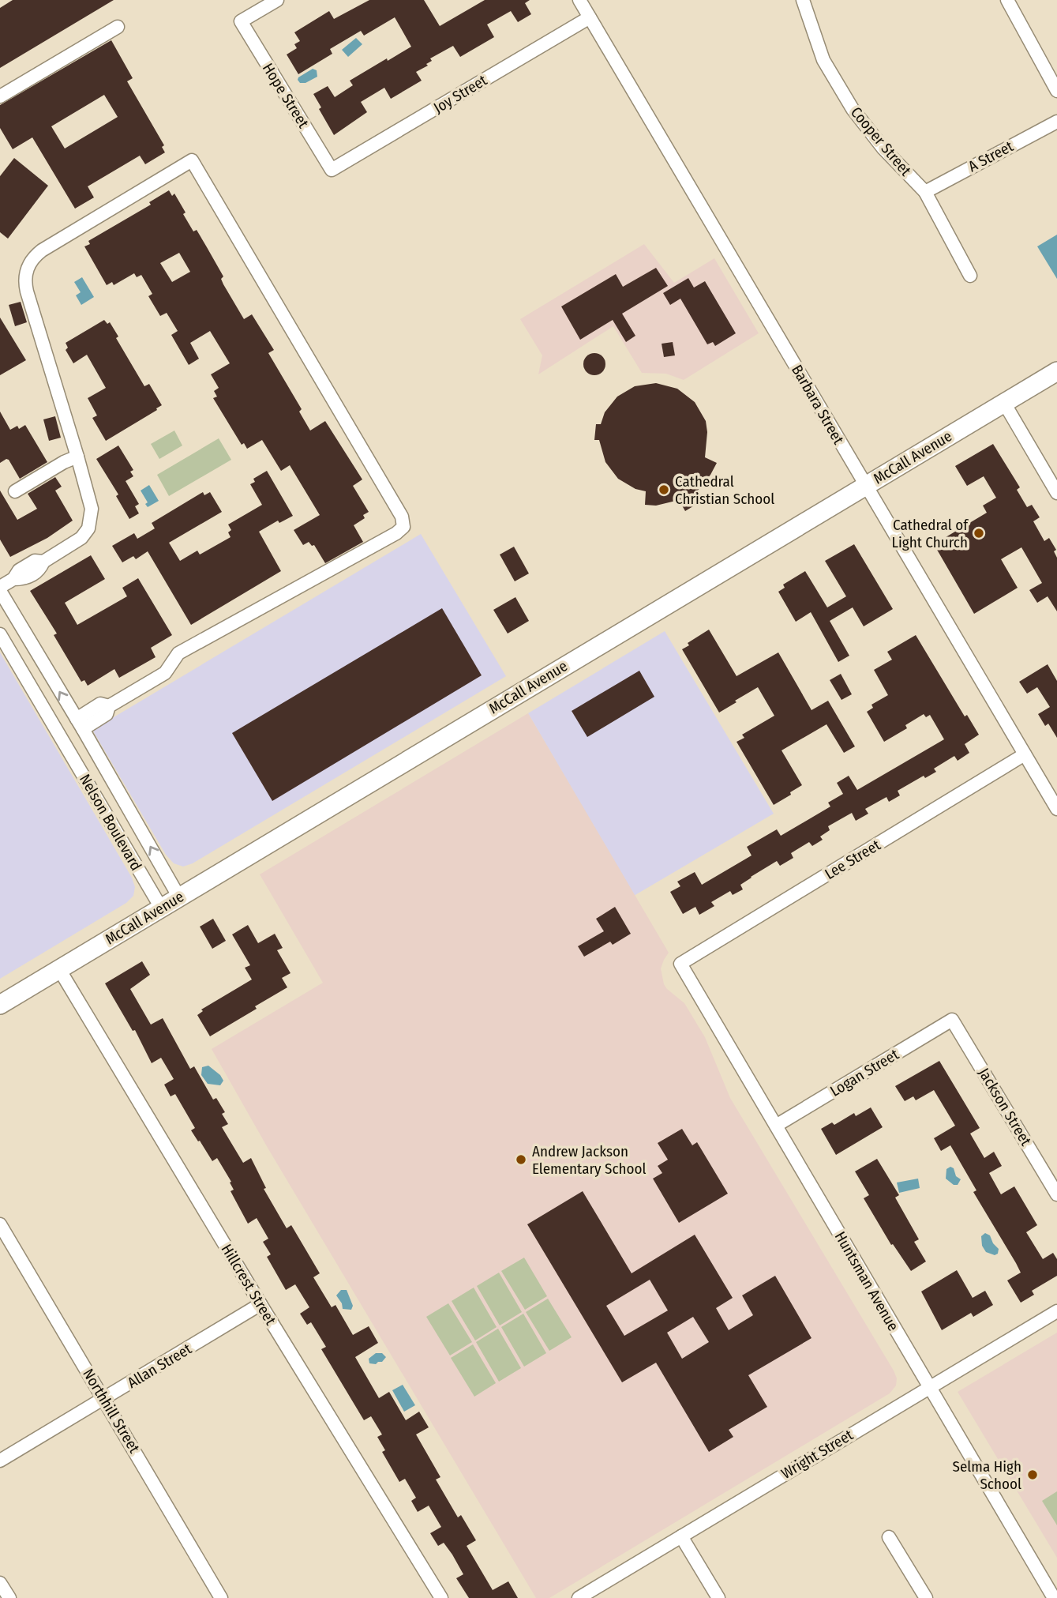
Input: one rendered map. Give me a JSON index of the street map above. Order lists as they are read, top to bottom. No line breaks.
{"streets":{"main road":["McCall Avenue"],"street":["Joy Street","Hope Street","Cooper Street","A Street","Barbara Street","Nelson Boulevard","Lee Street","Logan Street","Jackson Street","Huntsman Avenue","Hillcrest Street","Allan Street","Northhill Street","Wright Street"]},"crossings":[["Joy Street","Hope Street"],["Joy Street","Barbara Street"],["Cooper Street","A Street"],["Barbara Street","McCall Avenue"],["Barbara Street","Lee Street"],["McCall Avenue","Nelson Boulevard"],["McCall Avenue","Hillcrest Street"],["Lee Street","Huntsman Avenue"],["Logan Street","Jackson Street"],["Logan Street","Huntsman Avenue"],["Huntsman Avenue","Wright Street"],["Hillcrest Street","Allan Street"],["Allan Street","Northhill Street"]],"places":["Cathedral Christian School","Cathedral of Light Church","Andrew Jackson Elementary School","Selma High School"]}
